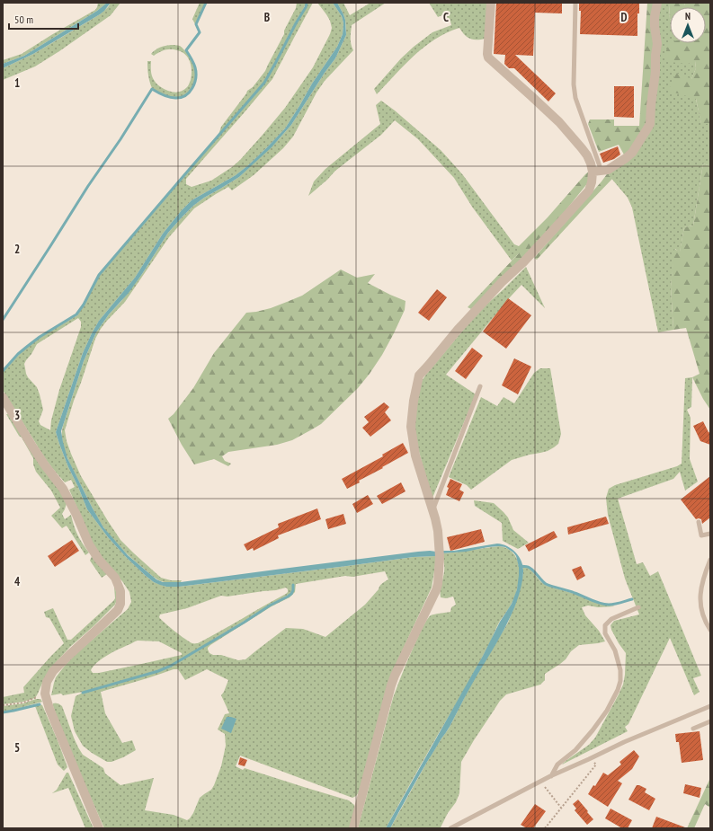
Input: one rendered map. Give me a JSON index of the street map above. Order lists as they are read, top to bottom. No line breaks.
{"scale_bar":"50 m","north":"top","grid":{"columns":["B","C","D"],"rows":["1","2","3","4","5"]}}
